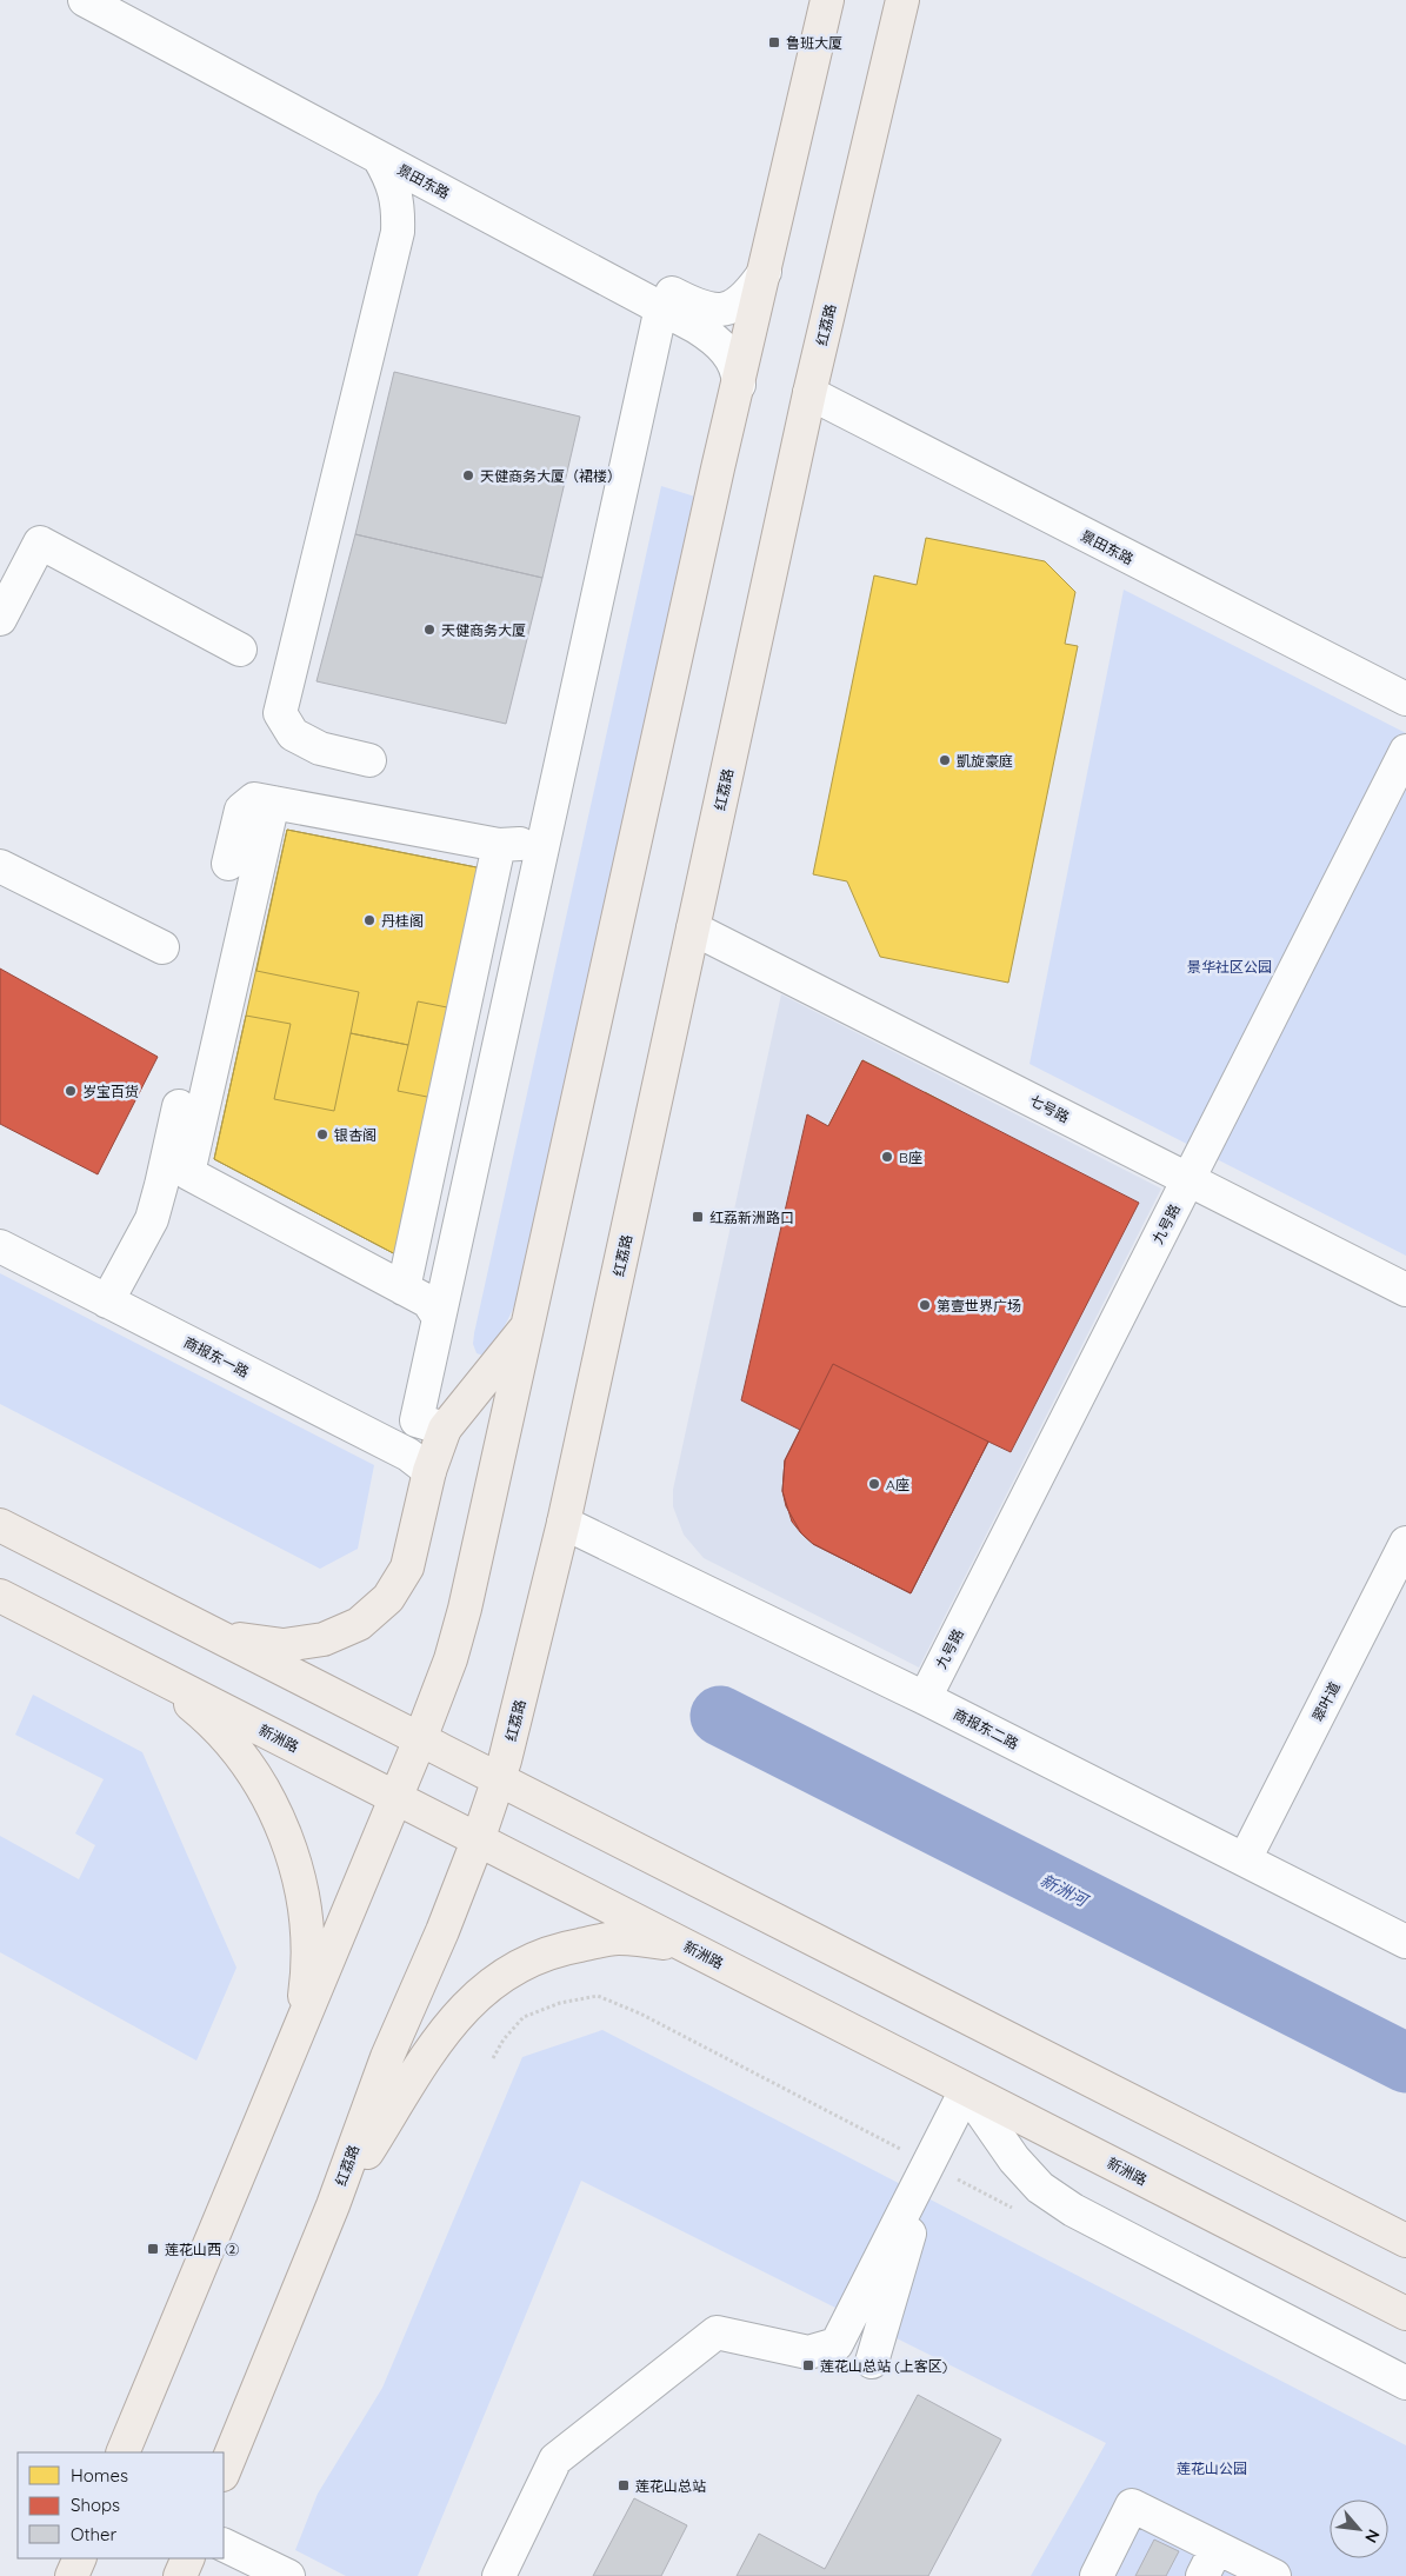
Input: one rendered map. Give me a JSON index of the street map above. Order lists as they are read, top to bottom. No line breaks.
{"streets":{"main road":["红荔路","新洲路"],"street":["景田东路","七号路","九号路","商报东一路","翠叶道","商报东二路"]},"crossings":[["景田东路","红荔路"],["红荔路","七号路"],["红荔路","商报东二路"],["红荔路","新洲路"],["七号路","九号路"],["九号路","商报东二路"],["翠叶道","商报东二路"]],"water":["新洲河"],"parks":["景华社区公园","莲花山公园"],"places":{"transit":["鲁班大厦","红荔新洲路口","莲花山西 ②","莲花山总站 (上客区)","莲花山总站"],"other":["天健商务大厦（裙楼）","天健商务大厦","凱旋豪庭","丹桂阁","岁宝百货","银杏阁","B座","第壹世界广场","A座"]},"legend":["Homes","Shops","Other"],"north":"bottom right"}
